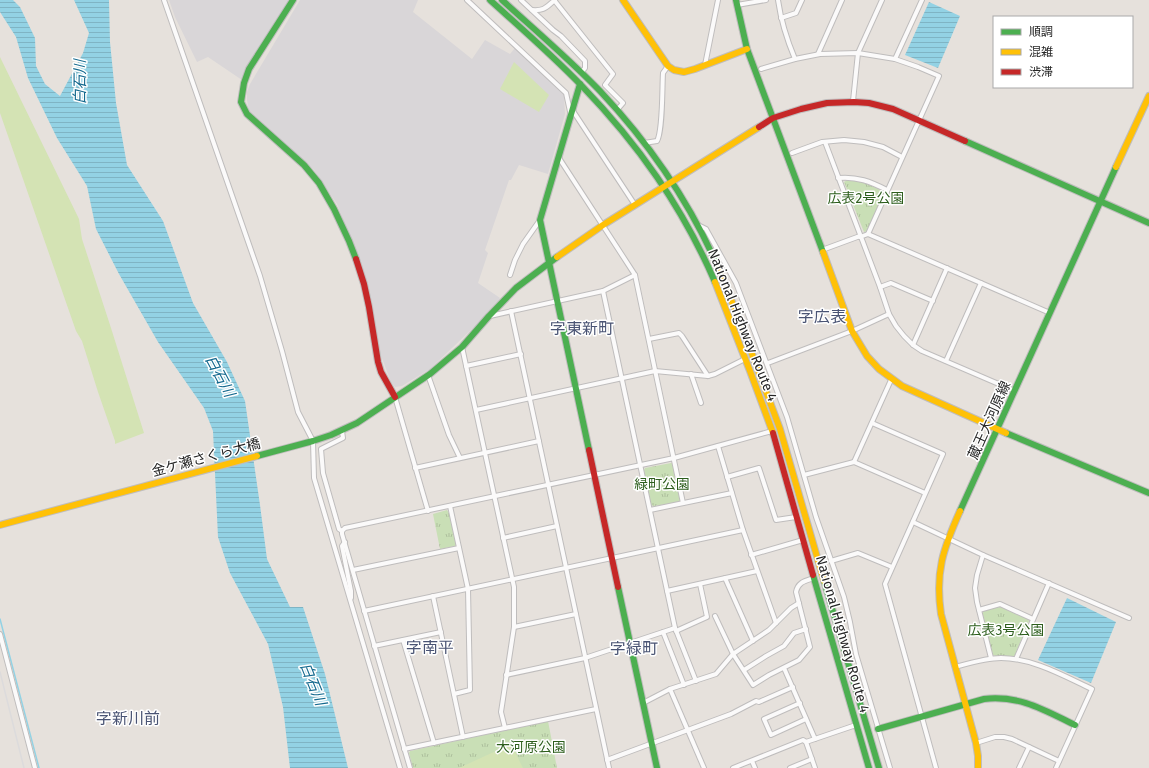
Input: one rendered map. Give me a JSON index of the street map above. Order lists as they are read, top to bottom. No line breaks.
{"streets":{"main road":["National Highway Route 4","蔵王大河原線","金ケ瀬さくら大橋"]},"crossings":[["National Highway Route 4","金ケ瀬さくら大橋"],["蔵王大河原線","金ケ瀬さくら大橋"]],"districts":["字広表","字東新町","字南平","字緑町","字新川前"],"water":["白石川"],"parks":["広表2号公園","緑町公園","広表3号公園","大河原公園"],"legend":["順調","混雑","渋滞"]}
